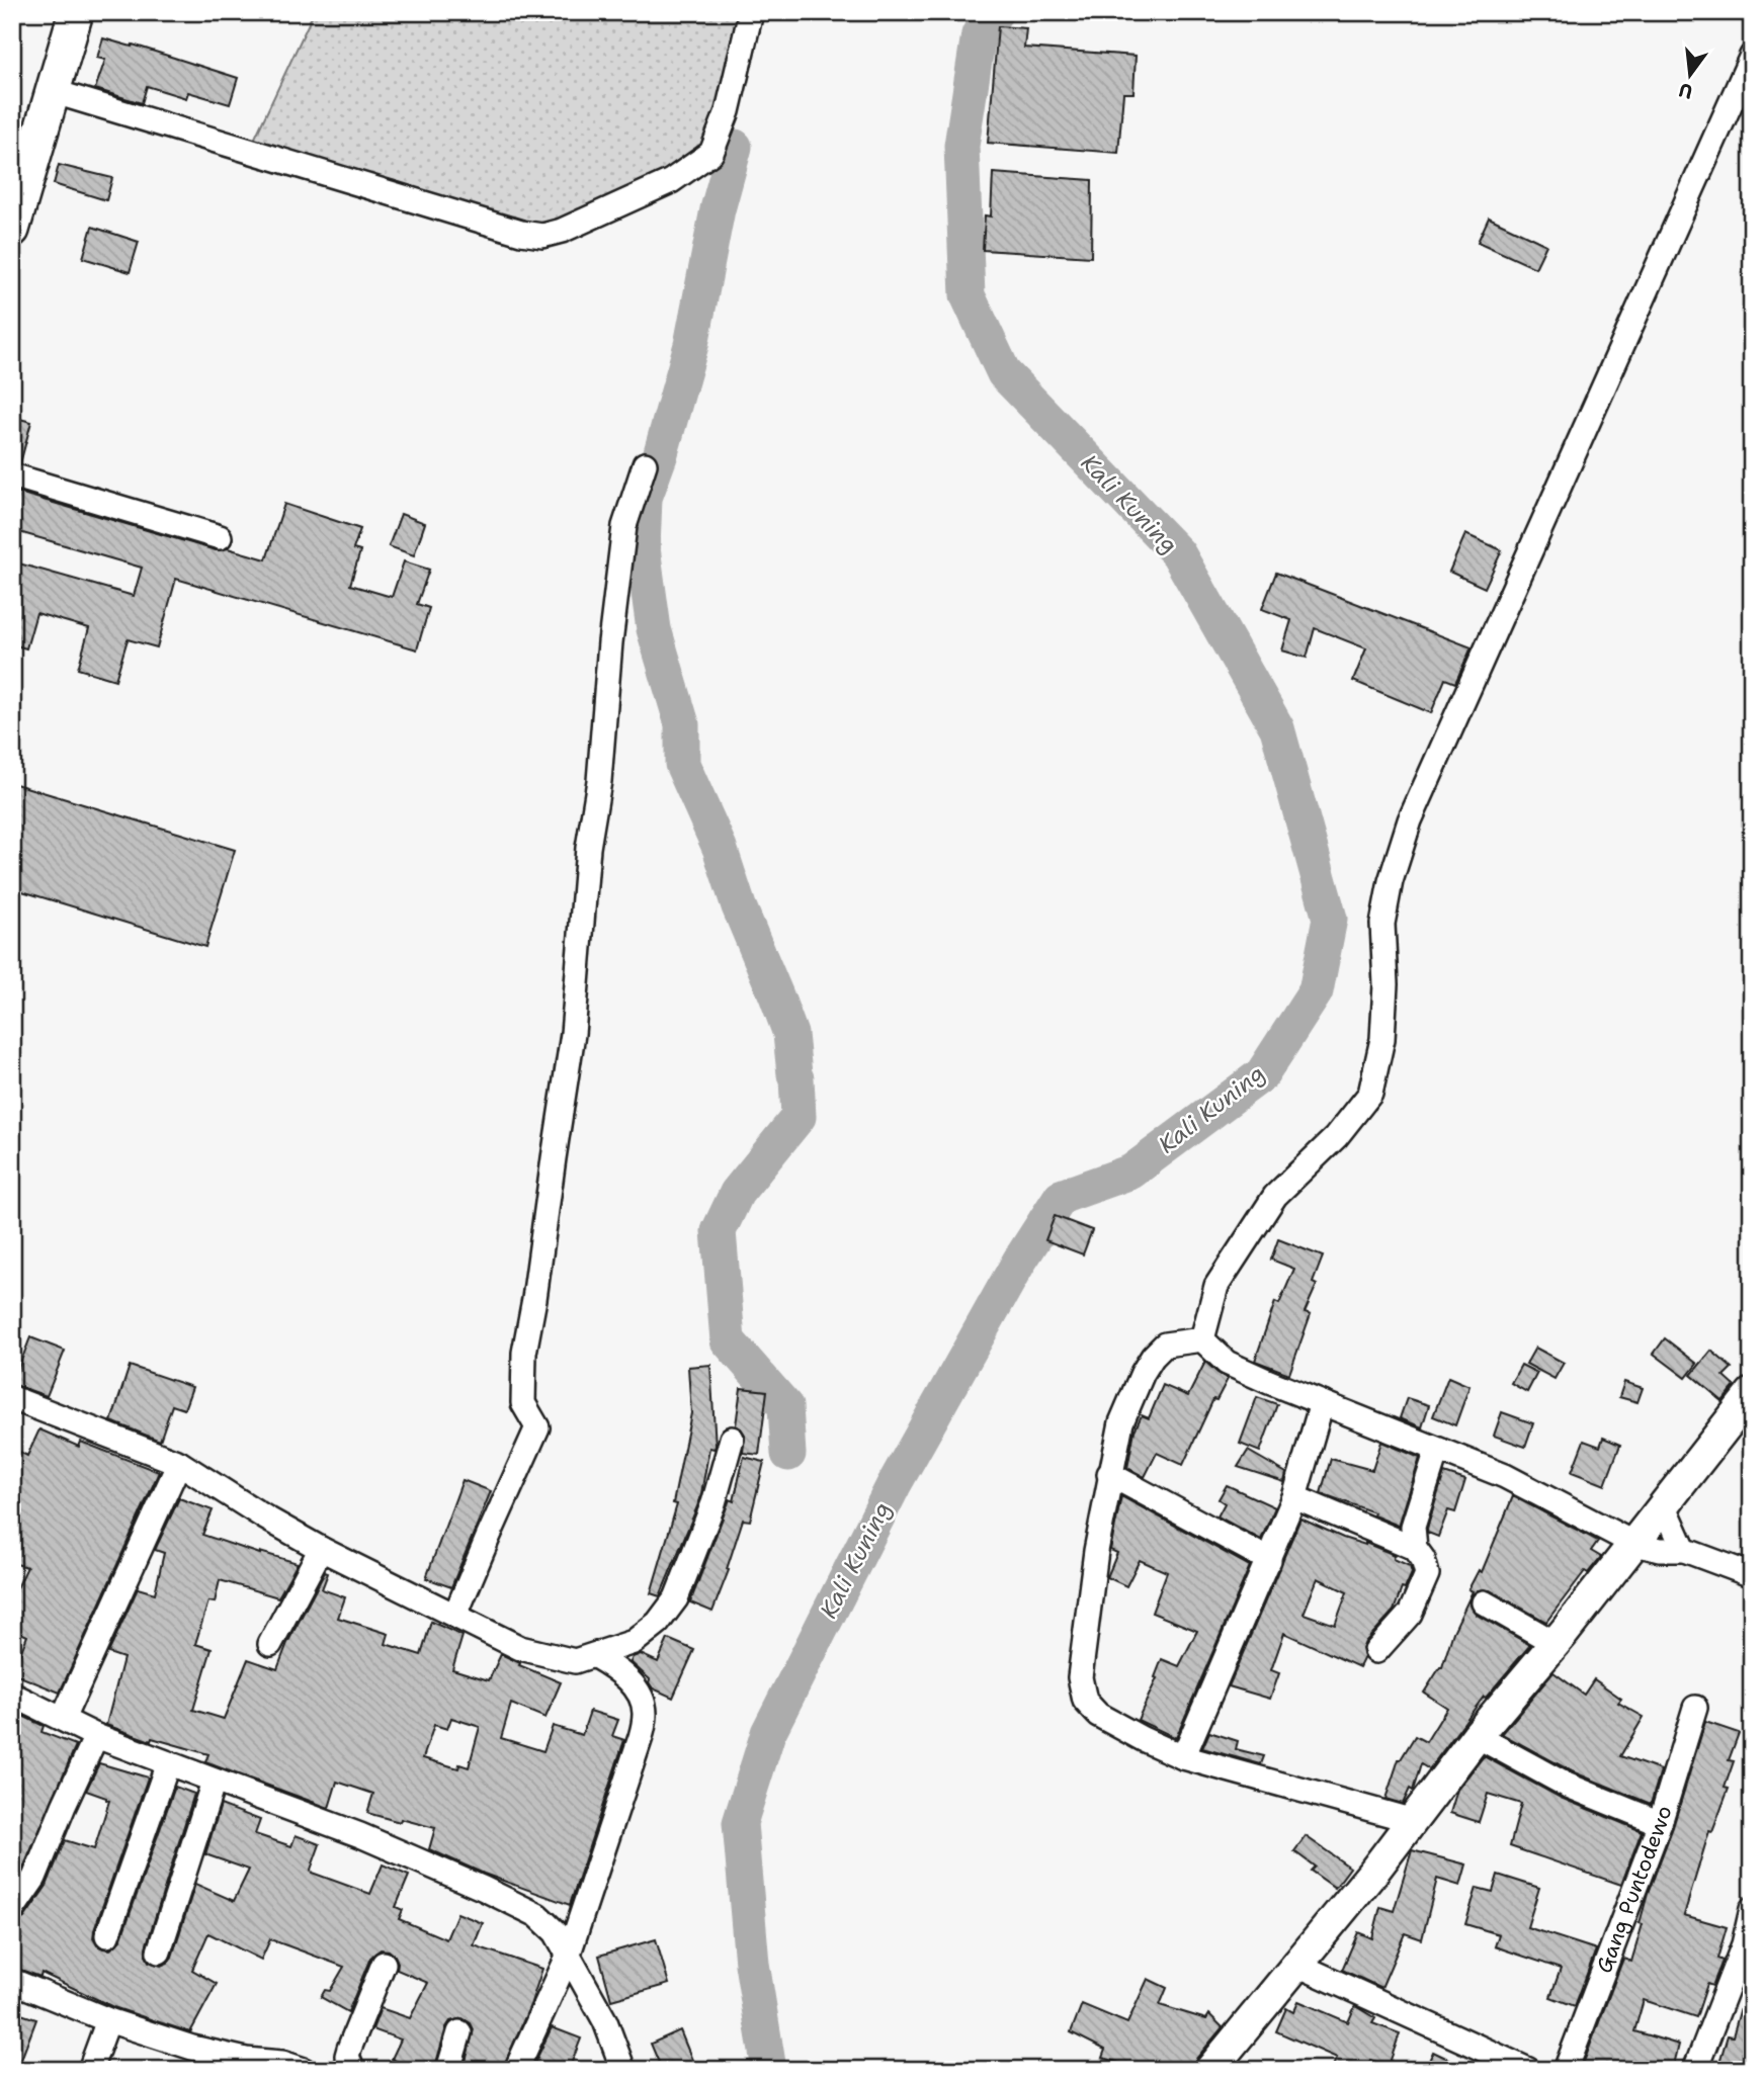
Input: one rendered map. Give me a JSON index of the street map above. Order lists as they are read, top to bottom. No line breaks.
{"streets":{"street":["Gang Puntodewo"]},"water":["Kali Kuning"],"north":"bottom"}
